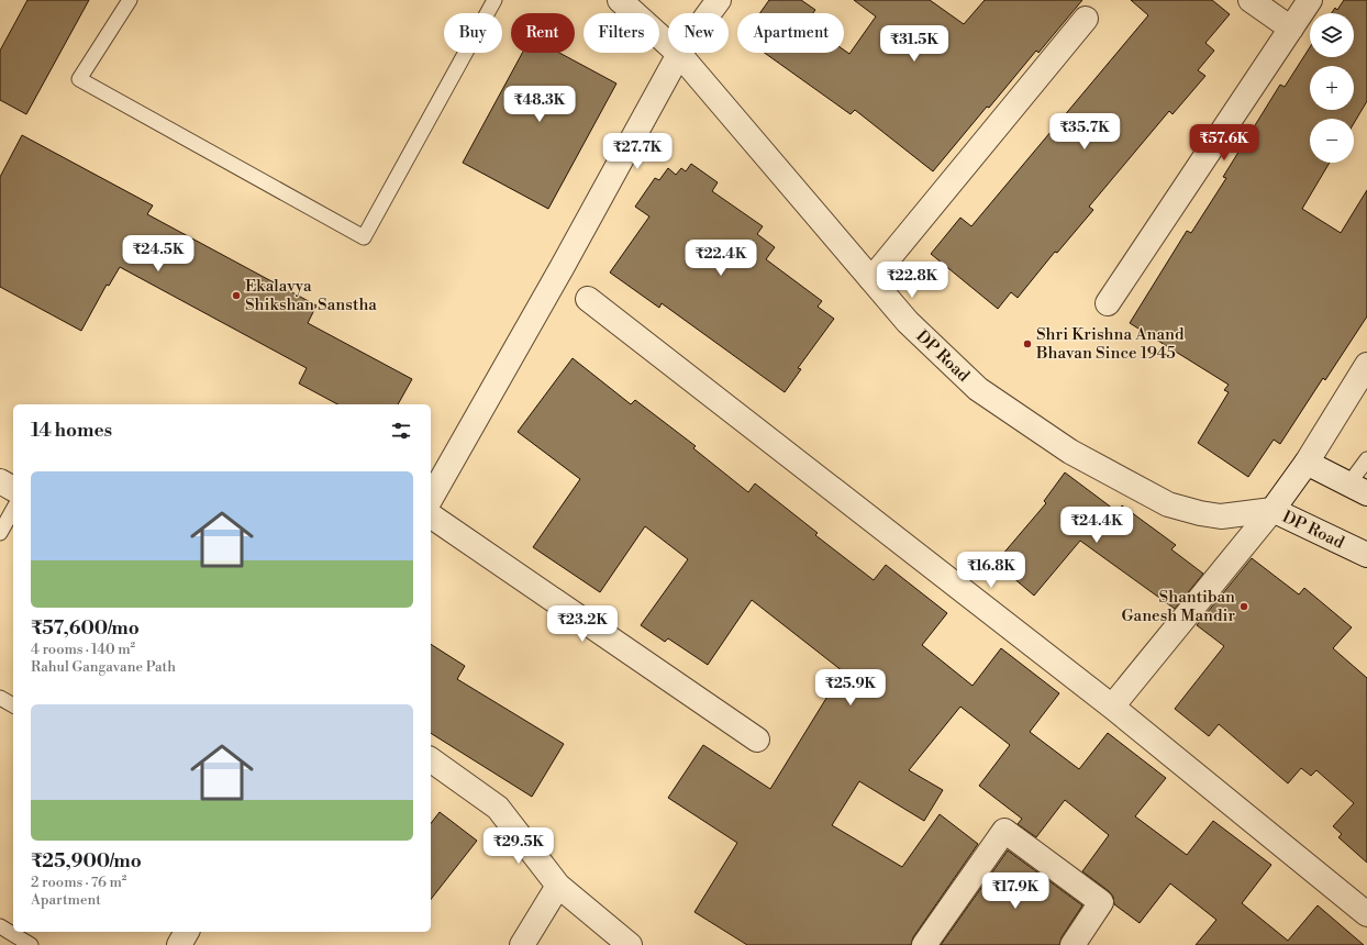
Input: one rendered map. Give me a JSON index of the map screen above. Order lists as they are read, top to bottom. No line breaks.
{"streets":{"street":["DP Road"]},"places":["Ekalavya Shikshan Sanstha","Shri Krishna Anand Bhavan Since 1945","Shantiban Ganesh Mandir"],"page":{"map_buttons":["+","−"],"chip":["Buy","Rent","Filters","New","Apartment"],"price":["₹31.5K","₹48.3K","₹35.7K","₹57.6K","₹27.7K","₹24.5K","₹22.4K","₹22.8K","₹24.4K","₹16.8K","₹23.2K","₹25.9K","₹29.5K","₹17.9K"],"heading":"14 homes","list":[{"name":"₹57,600/mo","note":"4 rooms · 140 m² · Rahul Gangavane Path"},{"name":"₹25,900/mo","note":"2 rooms · 76 m² · Apartment"}]}}
